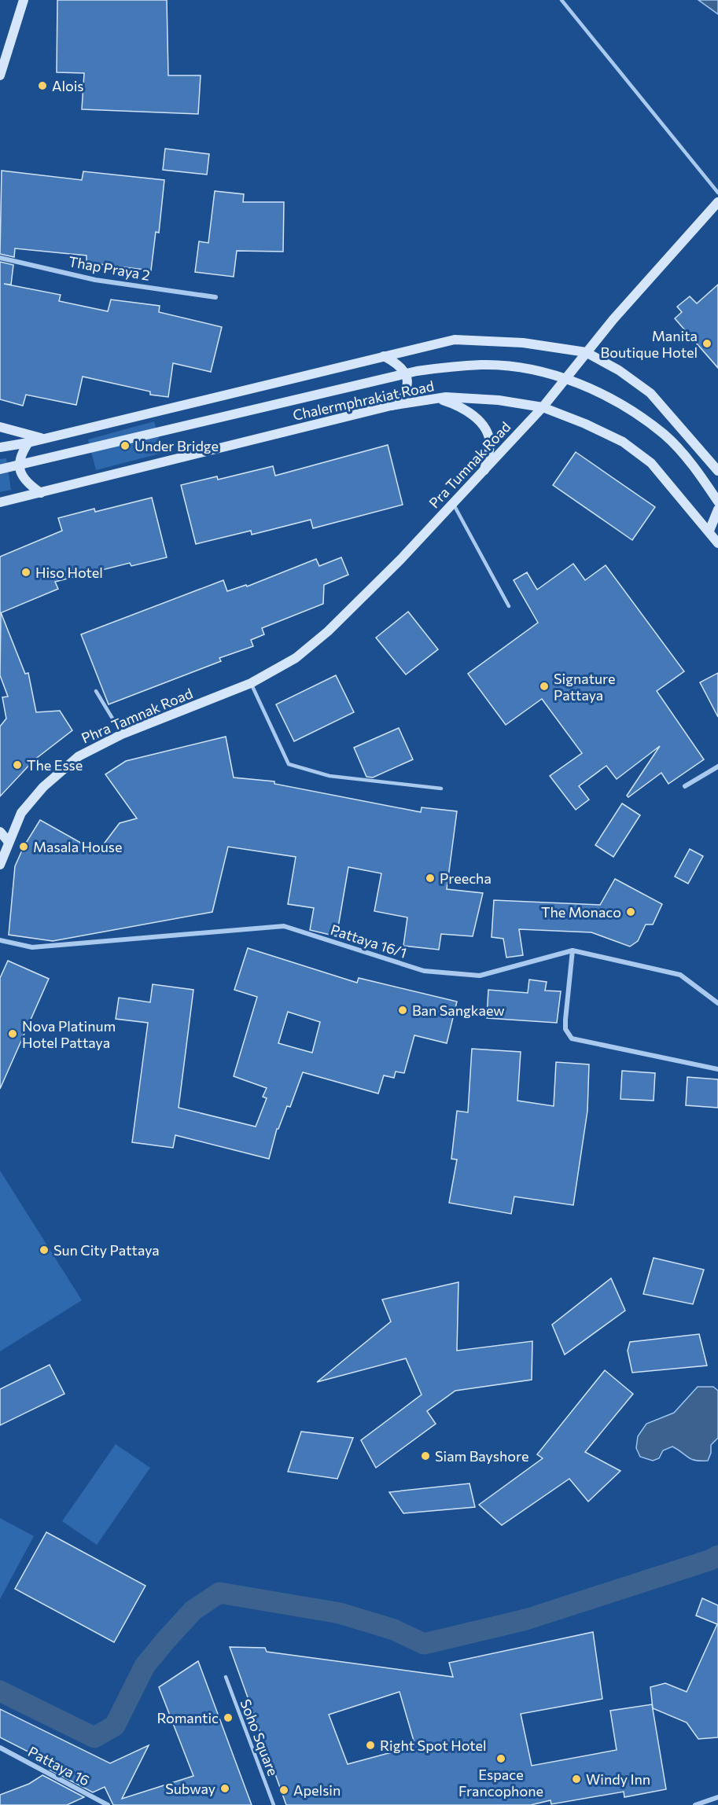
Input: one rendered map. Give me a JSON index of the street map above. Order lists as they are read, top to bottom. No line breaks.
{"streets":{"main road":["Chalermphrakiat Road","Pra Tumnak Road","Phra Tamnak Road"],"street":["Thap Praya 2","Pattaya 16/1","Pattaya 16"],"lane":["Soho Square"]},"crossings":[["Chalermphrakiat Road","Pra Tumnak Road"],["Pra Tumnak Road","Phra Tamnak Road"]],"places":["Alois","Manita Boutique Hotel","Under Bridge","Hiso Hotel","Signature Pattaya","The Esse","Masala House","Preecha","The Monaco","Ban Sangkaew","Nova Platinum Hotel Pattaya","Sun City Pattaya","Siam Bayshore","Romantic","Right Spot Hotel","Espace Francophone","Windy Inn","Subway","Apelsin"]}
